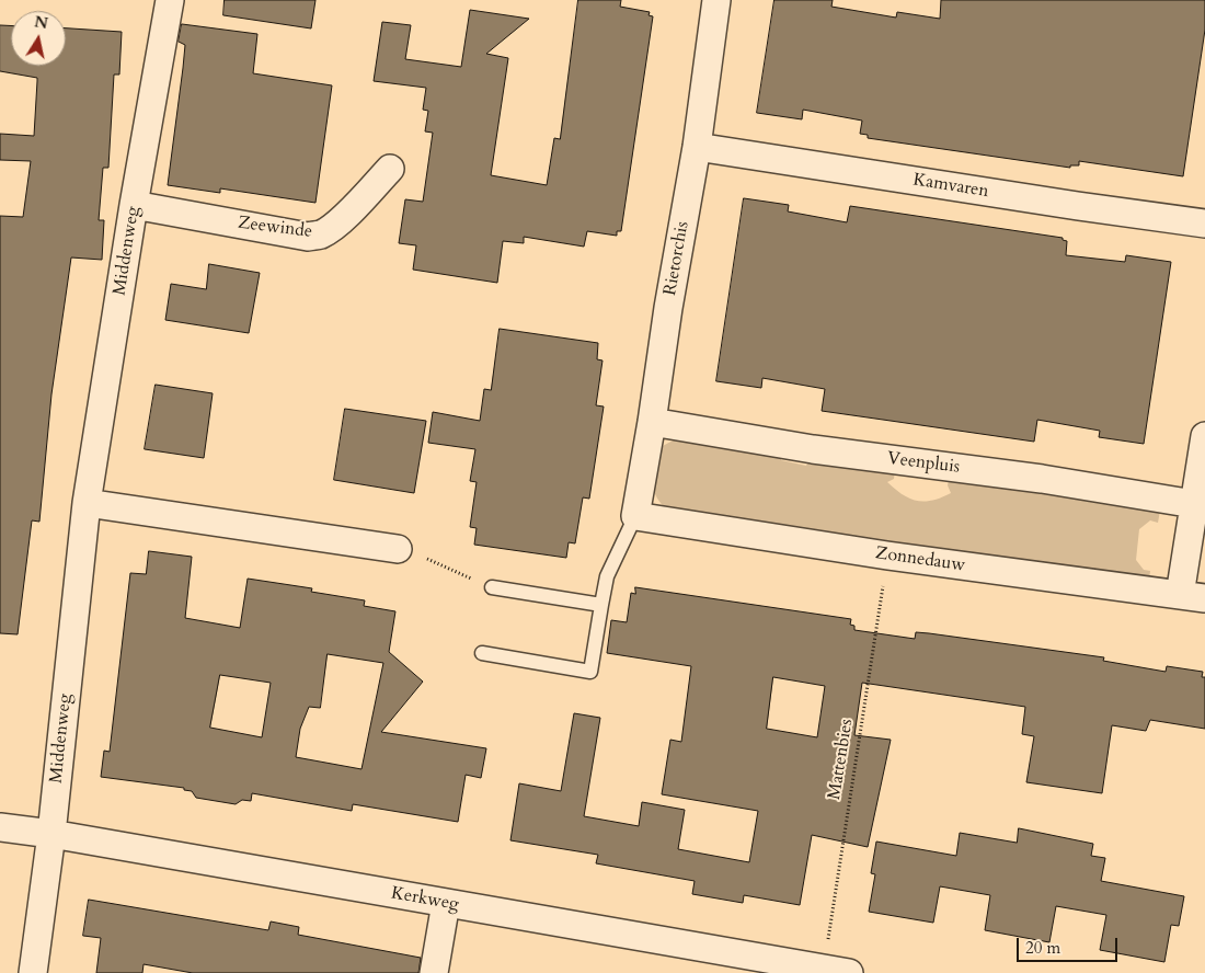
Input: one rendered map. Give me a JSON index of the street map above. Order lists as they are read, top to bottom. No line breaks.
{"streets":{"street":["Kamvaren","Zeewinde","Middenweg","Rietorchis","Veenpluis","Zonnedauw","Kerkweg"],"path":["Mattenbies"]},"crossings":[["Kamvaren","Rietorchis"],["Zeewinde","Middenweg"],["Middenweg","Kerkweg"],["Rietorchis","Veenpluis"],["Rietorchis","Zonnedauw"],["Zonnedauw","Mattenbies"],["Mattenbies","Kerkweg"]],"scale_bar":"20 m","north":"top"}
